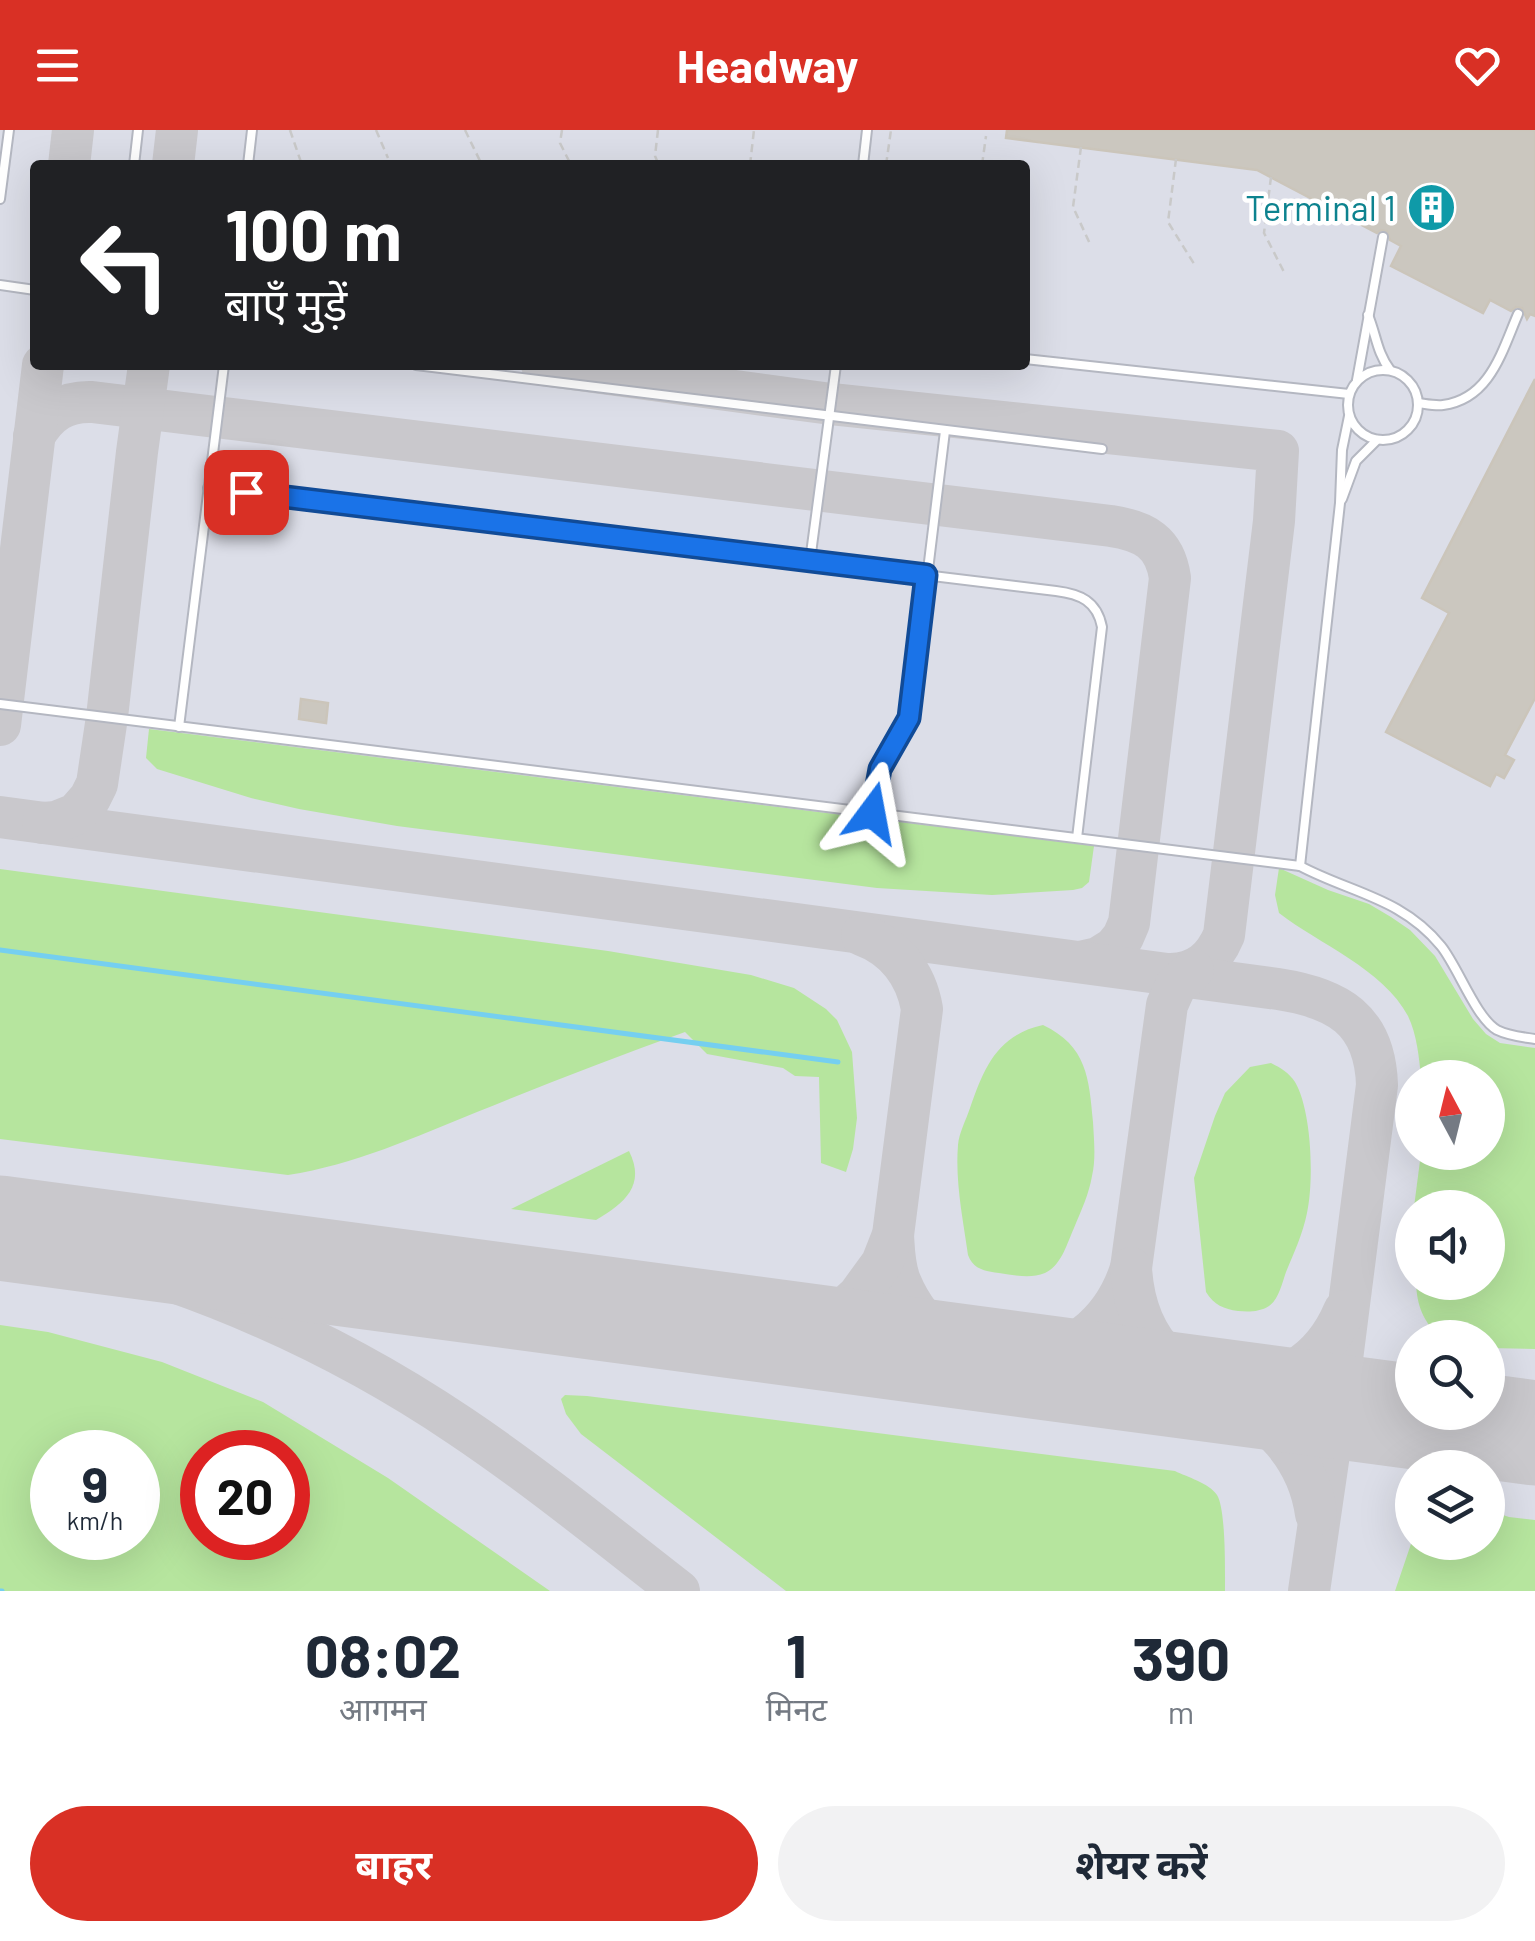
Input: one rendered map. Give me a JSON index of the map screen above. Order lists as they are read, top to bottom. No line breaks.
{"places":{"building":["Terminal 1"]},"north":"top","page":{"header":"Headway","turn":["100 m","बाएँ मुड़ें"],"speed":"9 km/h","limit":"20","eta":["08:02","आगमन","1","मिनट","390","m"],"buttons":["बाहर","शेयर करें"]}}
